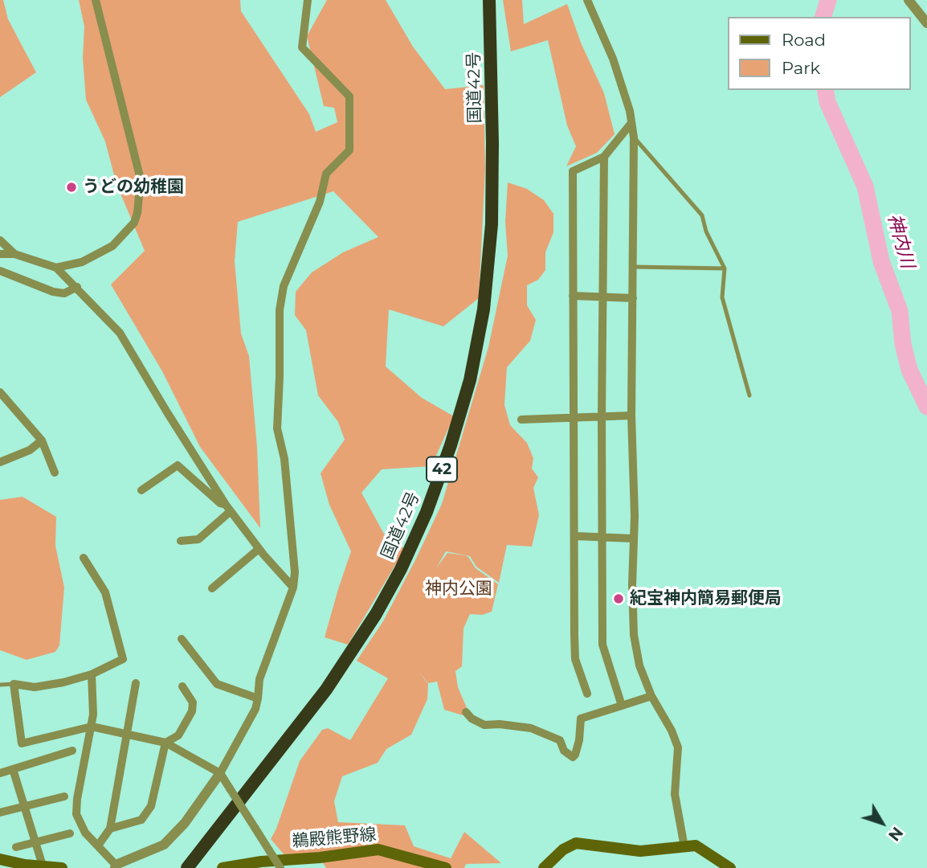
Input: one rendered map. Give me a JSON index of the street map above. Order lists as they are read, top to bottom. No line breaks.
{"streets":{"highway":["国道42号","42"],"main road":["鵜殿熊野線"]},"water":["神内川"],"parks":["神内公園"],"places":["うどの幼稚園","紀宝神内簡易郵便局"],"legend":["Road","Park"],"north":"bottom right"}
